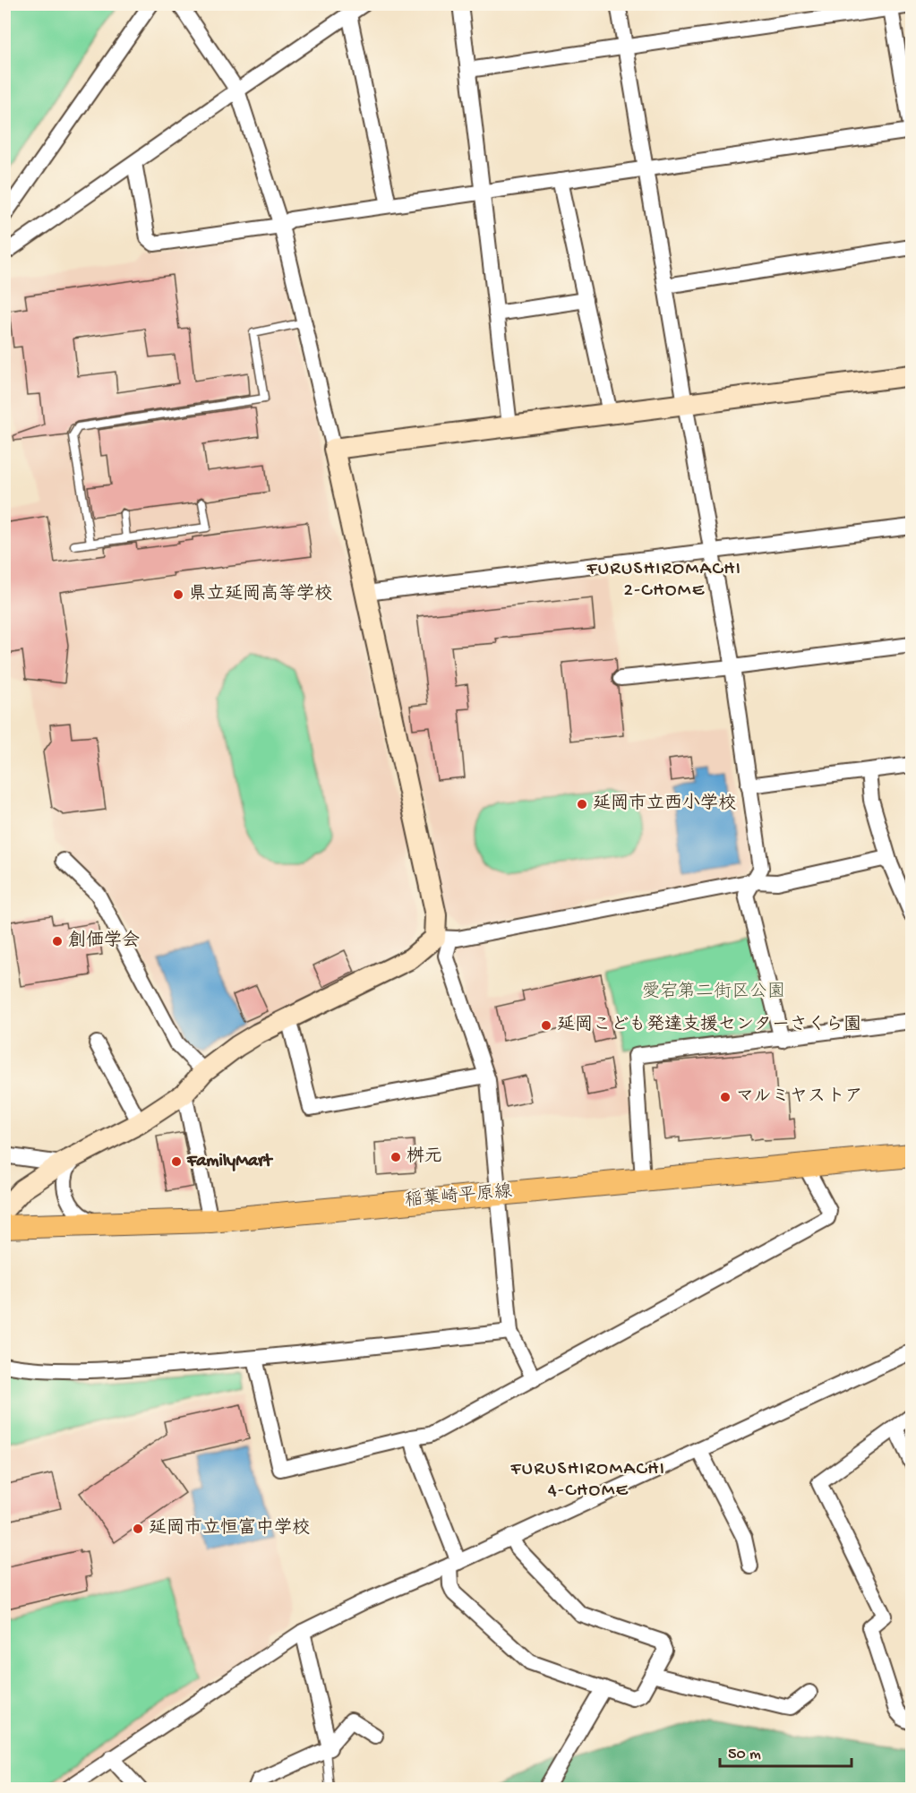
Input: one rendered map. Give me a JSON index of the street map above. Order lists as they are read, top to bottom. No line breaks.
{"streets":{"main road":["稲葉崎平原線"]},"districts":["FURUSHIROMACHI 2-CHOME","FURUSHIROMACHI 4-CHOME"],"parks":["愛宕第二街区公園"],"places":["県立延岡高等学校","延岡市立西小学校","創価学会","延岡こども発達支援センターさくら園","マルミヤストア","桝元","FamilyMart","延岡市立恒富中学校"],"scale_bar":"50 m"}
